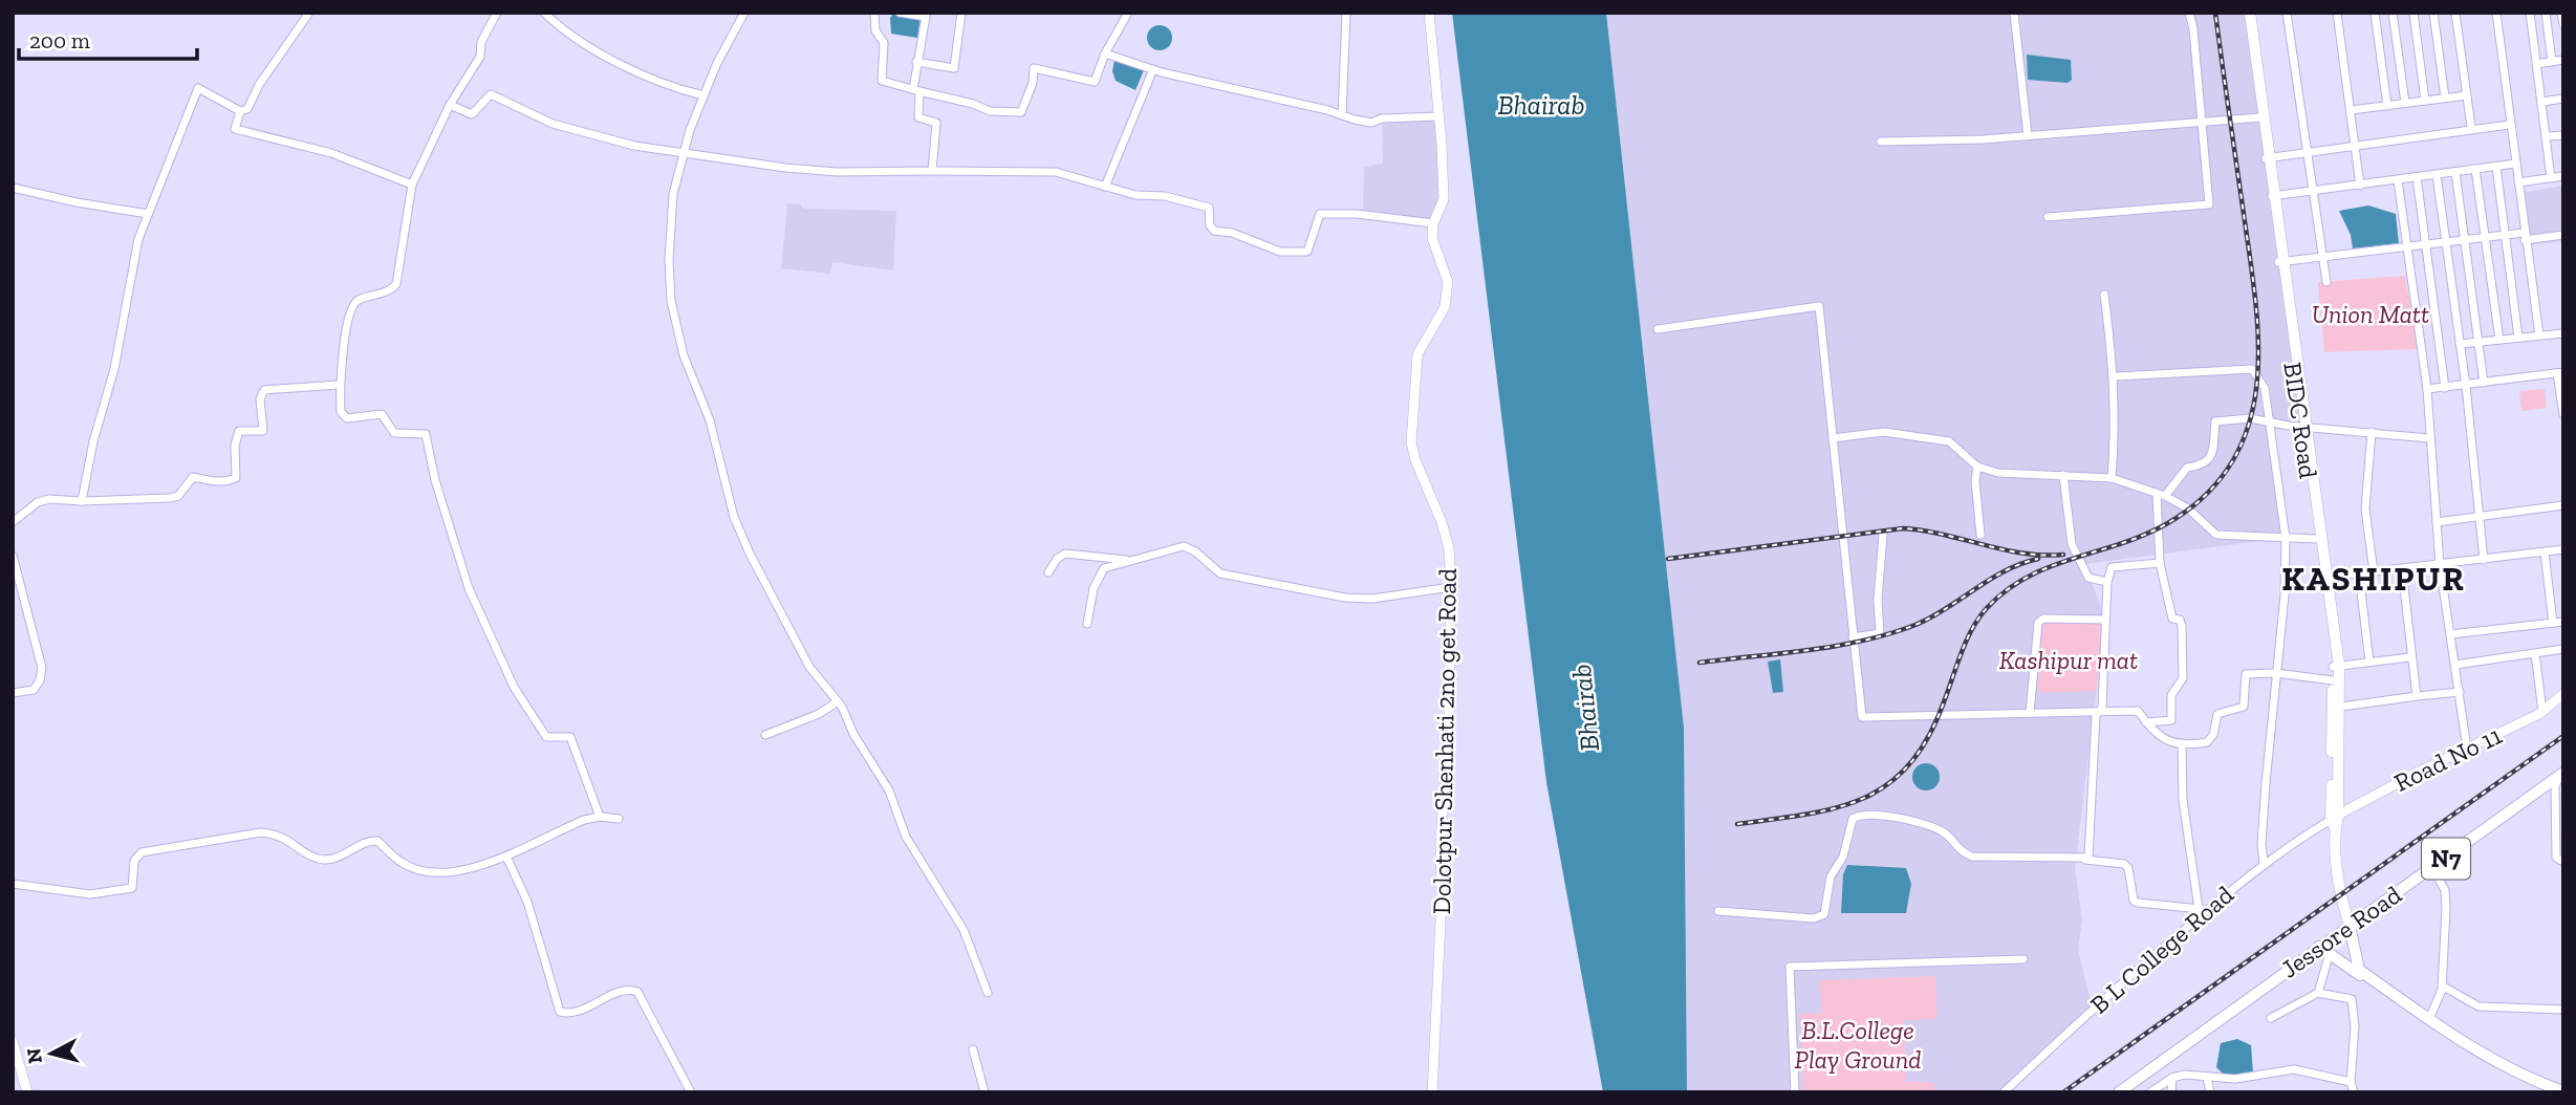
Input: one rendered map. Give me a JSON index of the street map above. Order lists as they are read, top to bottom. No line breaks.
{"streets":{"main road":["BIDC Road","N7","Jessore Road"],"street":["Dolotpur Shenhati 2no get Road","Road No 11","B L College Road"]},"crossings":[["BIDC Road","Road No 11"],["BIDC Road","Jessore Road"],["BIDC Road","B L College Road"],["Road No 11","B L College Road"]],"districts":["KASHIPUR"],"water":["Bhairab"],"parks":["Union Matt","Kashipur mat","B.L.College Play Ground"],"scale_bar":"200 m","north":"left"}
